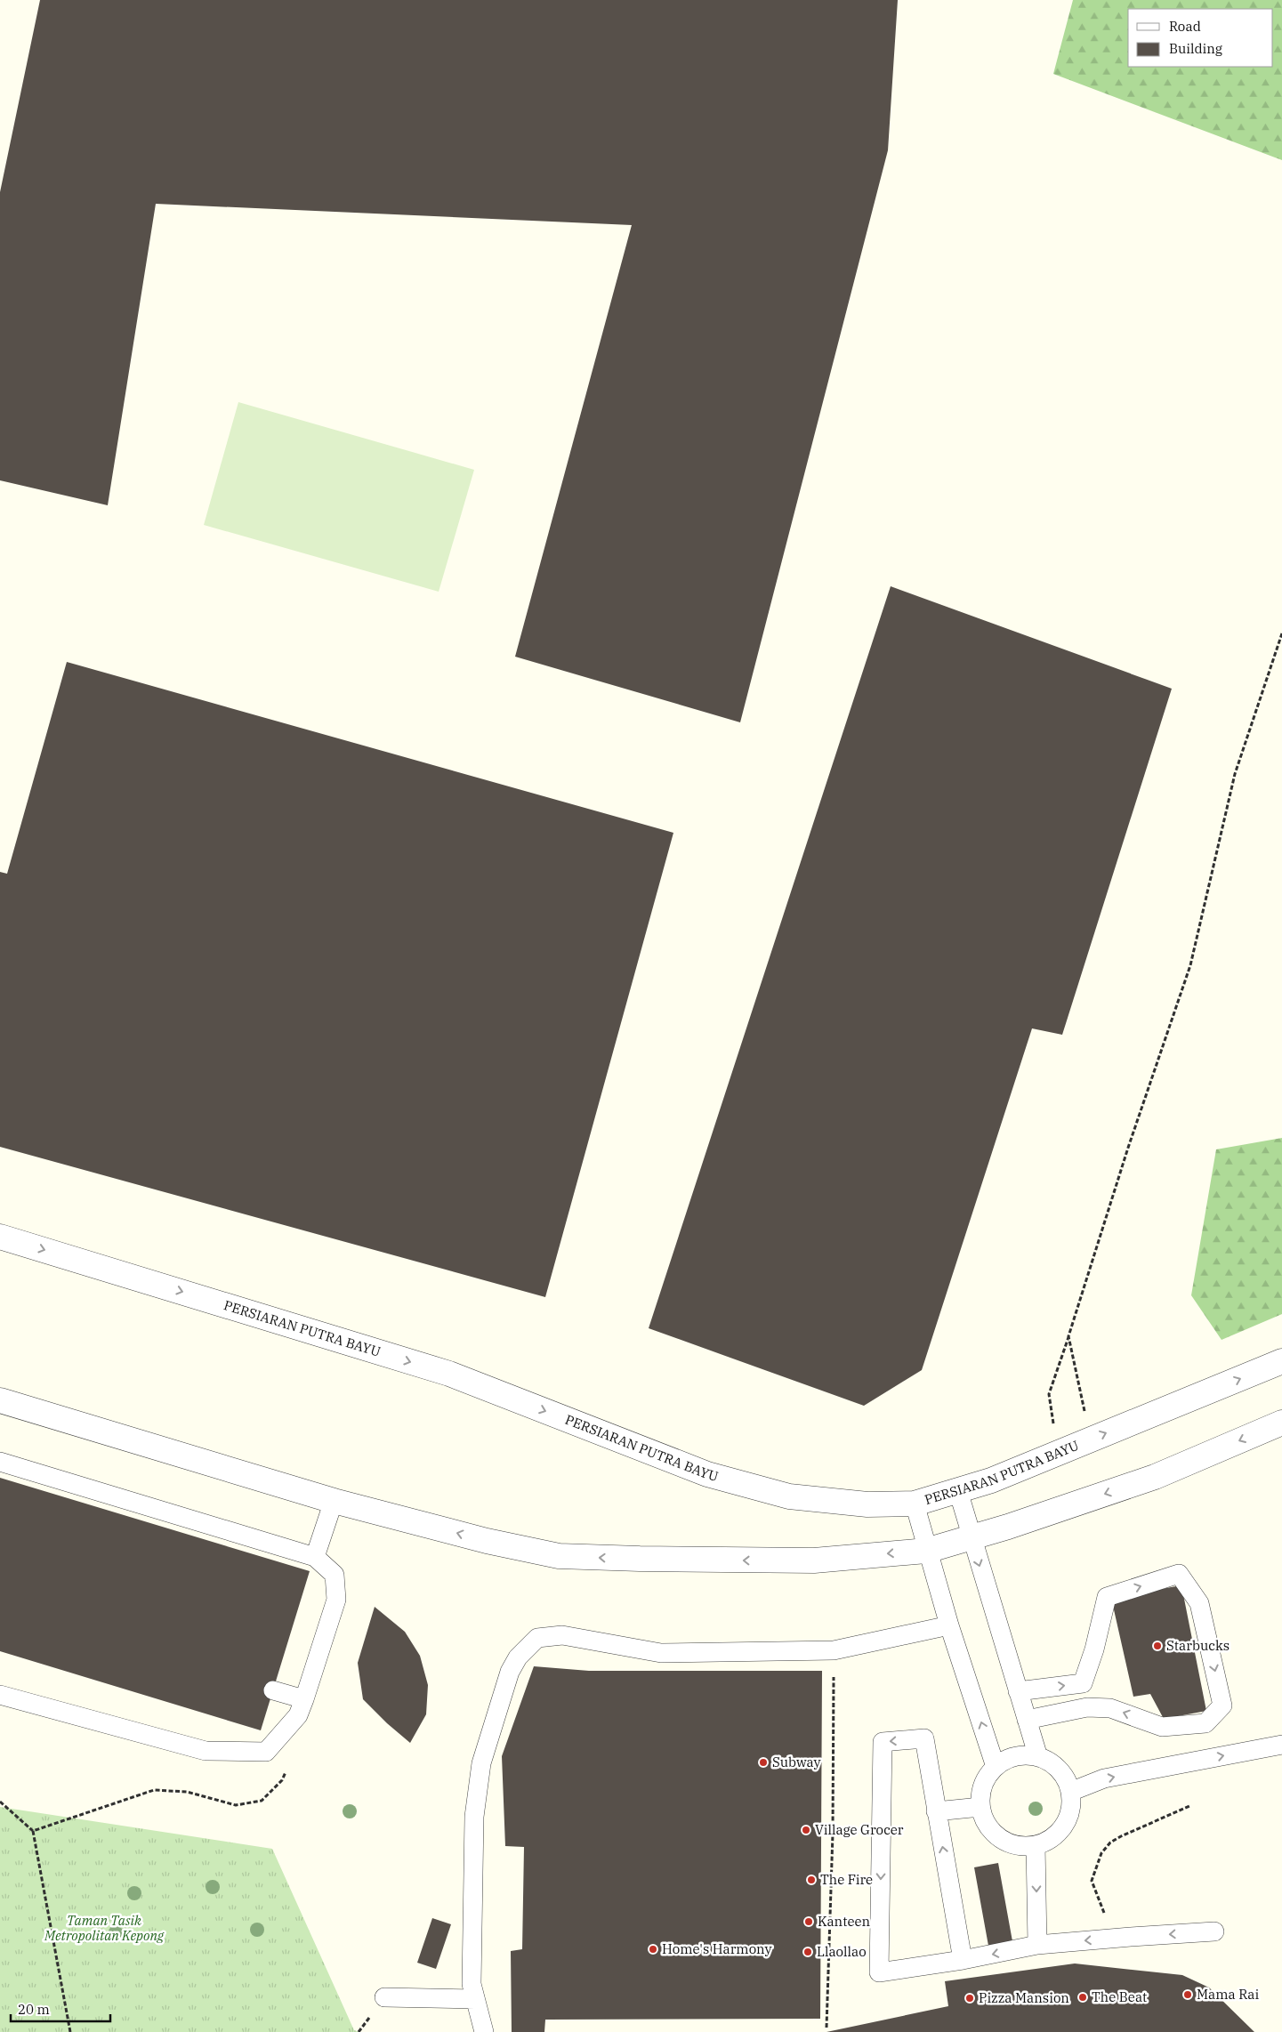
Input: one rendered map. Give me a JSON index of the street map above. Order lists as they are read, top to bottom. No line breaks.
{"streets":{"street":["PERSIARAN PUTRA BAYU"]},"parks":["Taman Tasik Metropolitan Kepong"],"places":["Starbucks","Subway","Village Grocer","The Fire","Kanteen","Home's Harmony","Llaollao","Mama Rai","The Beat","Pizza Mansion"],"legend":["Road","Building"],"scale_bar":"20 m"}
